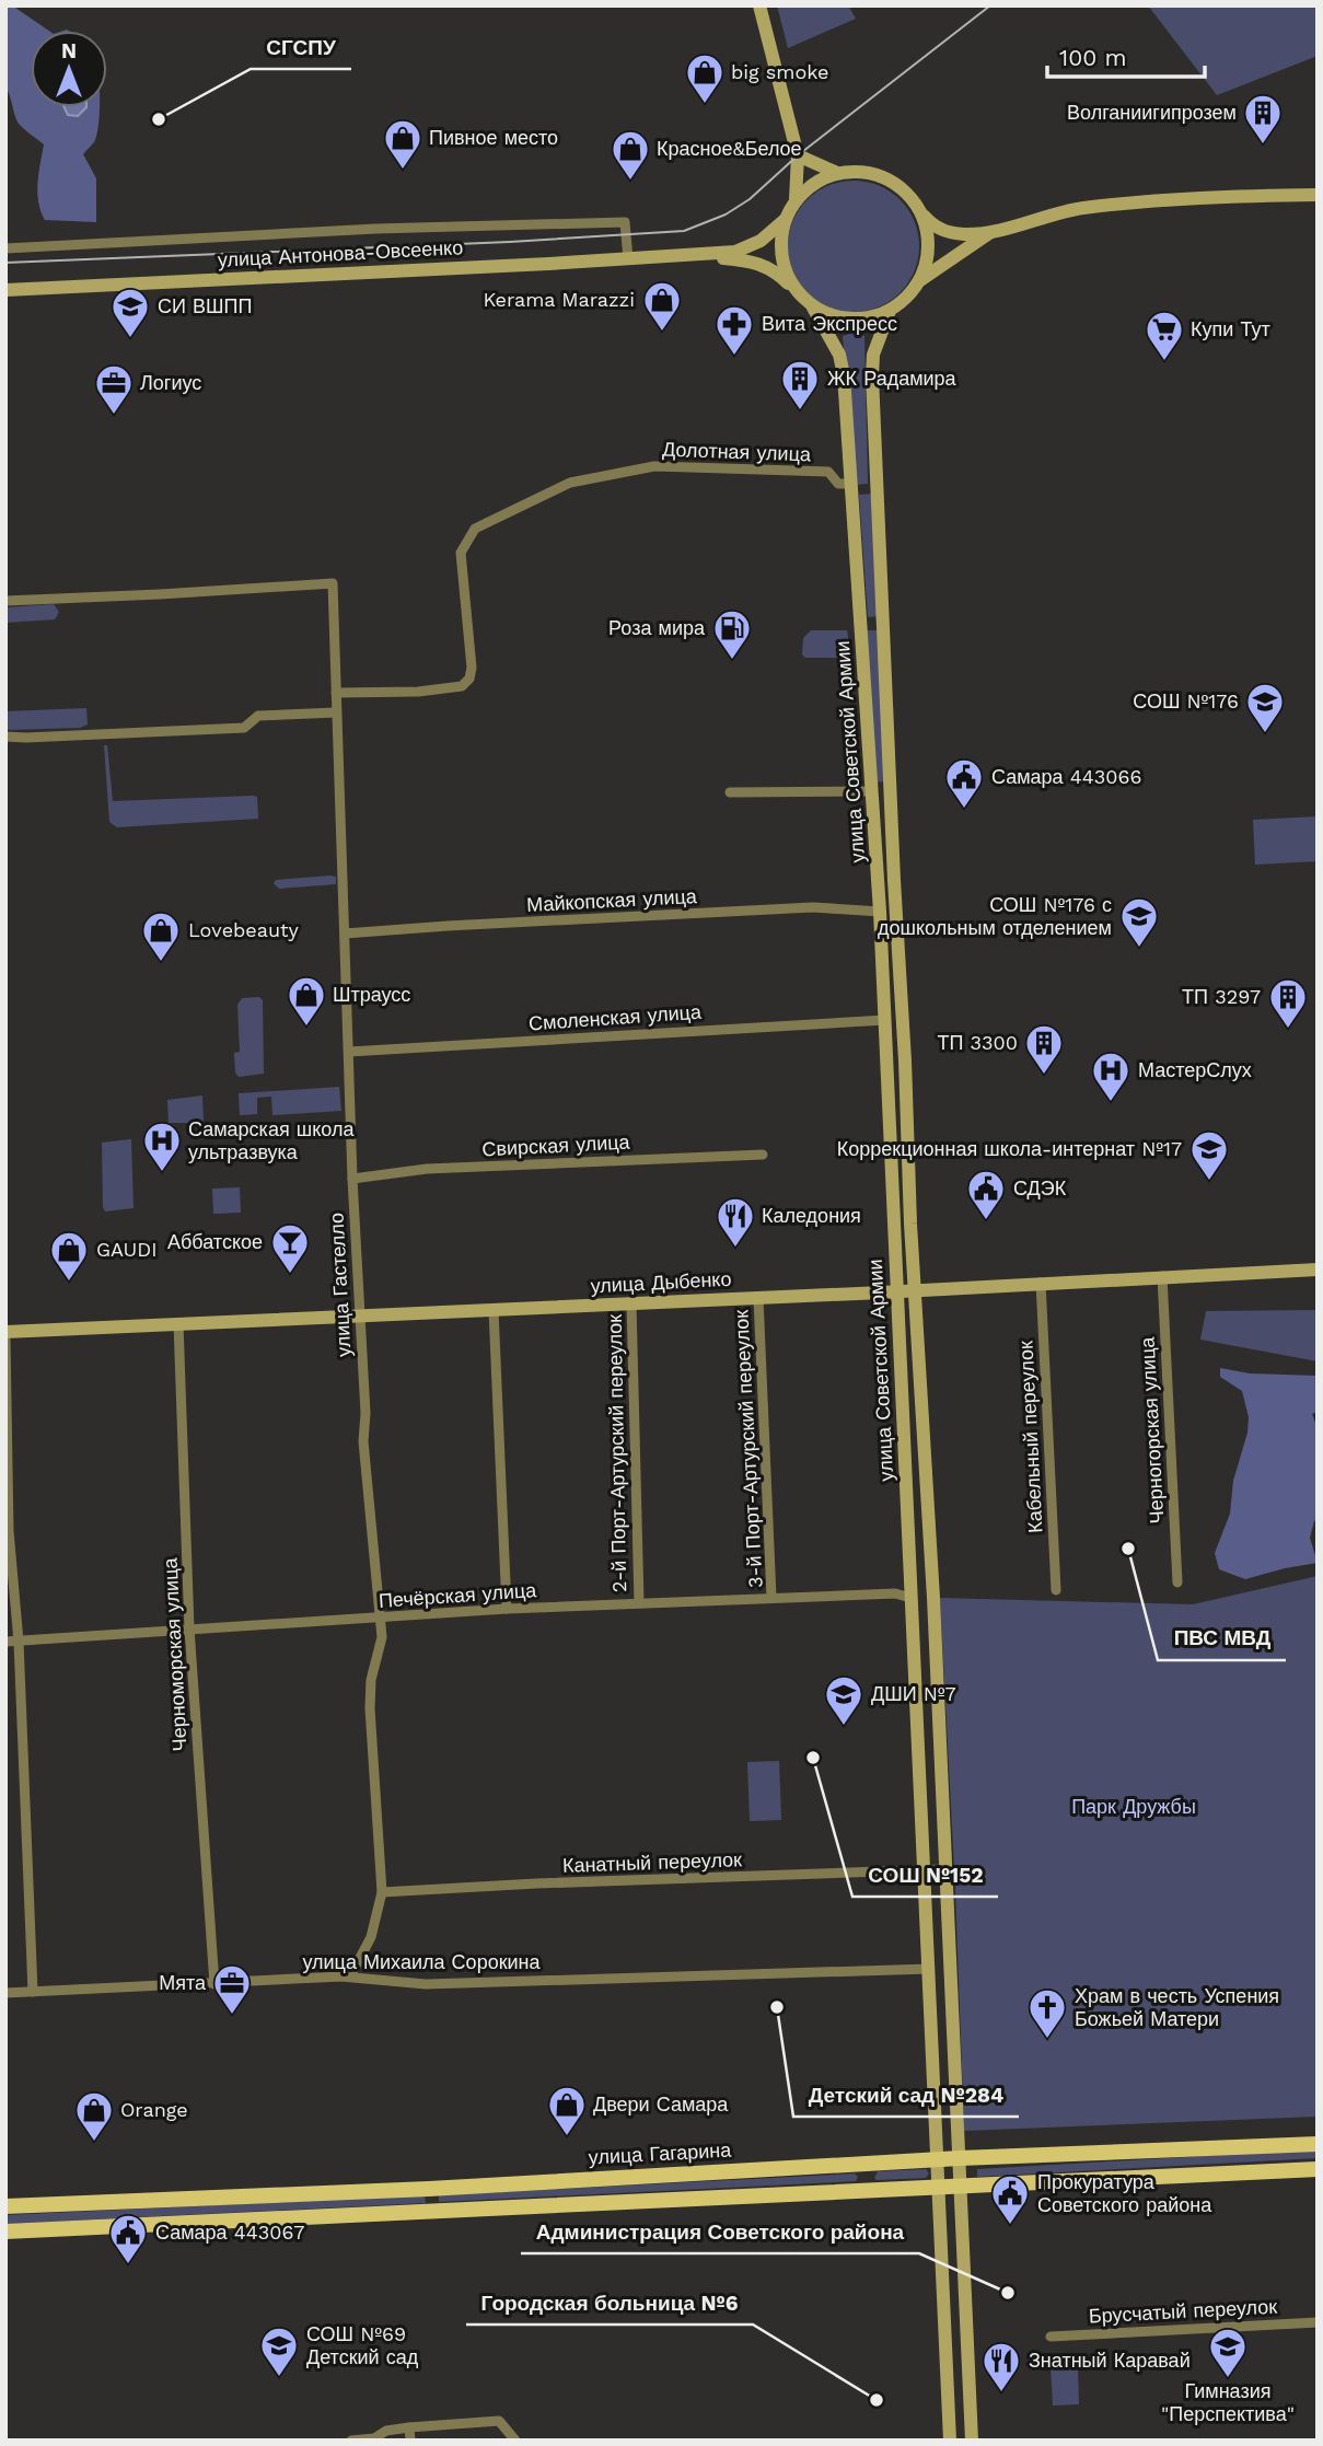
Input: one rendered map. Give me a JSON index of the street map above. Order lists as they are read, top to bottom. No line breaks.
{"streets":{"main road":["улица Антонова-Овсеенко","улица Советской Армии","улица Дыбенко","улица Гагарина"],"street":["Долотная улица","Майкопская улица","Смоленская улица","Свирская улица","улица Гастелло","Черногорская улица","Кабельный переулок","3-й Порт-Артурский переулок","2-й Порт-Артурский переулок","Печёрская улица","Черноморская улица","Канатный переулок","улица Михаила Сорокина","Брусчатый переулок"]},"crossings":[["улица Антонова-Овсеенко","улица Советской Армии"],["Долотная улица","улица Советской Армии"],["Долотная улица","улица Гастелло"],["улица Советской Армии","Майкопская улица"],["улица Советской Армии","Смоленская улица"],["улица Советской Армии","улица Дыбенко"],["улица Советской Армии","Печёрская улица"],["улица Советской Армии","Канатный переулок"],["улица Советской Армии","улица Михаила Сорокина"],["улица Советской Армии","улица Гагарина"],["Майкопская улица","улица Гастелло"],["Смоленская улица","улица Гастелло"],["Свирская улица","улица Гастелло"],["улица Дыбенко","улица Гастелло"],["улица Дыбенко","Черногорская улица"],["улица Дыбенко","Кабельный переулок"],["улица Дыбенко","3-й Порт-Артурский переулок"],["улица Дыбенко","2-й Порт-Артурский переулок"],["улица Дыбенко","Черноморская улица"],["улица Гастелло","Печёрская улица"],["улица Гастелло","Канатный переулок"],["улица Гастелло","улица Михаила Сорокина"],["3-й Порт-Артурский переулок","Печёрская улица"],["2-й Порт-Артурский переулок","Печёрская улица"],["Печёрская улица","Черноморская улица"],["Черноморская улица","улица Михаила Сорокина"]],"parks":["Парк Дружбы"],"places":{"shop":["big smoke","Пивное место","Красное&Белое","Kerama Marazzi","Lovebeauty","Штраусс","GAUDI","Двери Самара","Orange"],"other":["СГСПУ","ПВС МВД","СОШ №152","Детский сад №284","Администрация Советского района","Городская больница №6"],"building":["Волганиигипрозем","ЖК Радамира","ТП 3297","ТП 3300"],"school or university":["СИ ВШПП","СОШ №176","СОШ №176 с дошкольным отделением","Коррекционная школа-интернат №17","ДШИ №7","СОШ №69 Детский сад","Гимназия \"Перспектива\""],"pharmacy":["Вита Экспресс"],"supermarket":["Купи Тут"],"office":["Логиус","Мята"],"fuel station":["Роза мира"],"public building":["Самара 443066","СДЭК","Прокуратура Советского района","Самара 443067"],"hospital":["МастерСлух","Самарская школа ультразвука"],"restaurant":["Каледония","Знатный Каравай"],"bar":["Аббатское"],"church":["Храм в честь Успения Божьей Матери"]},"scale_bar":"100 m","north":"top"}
